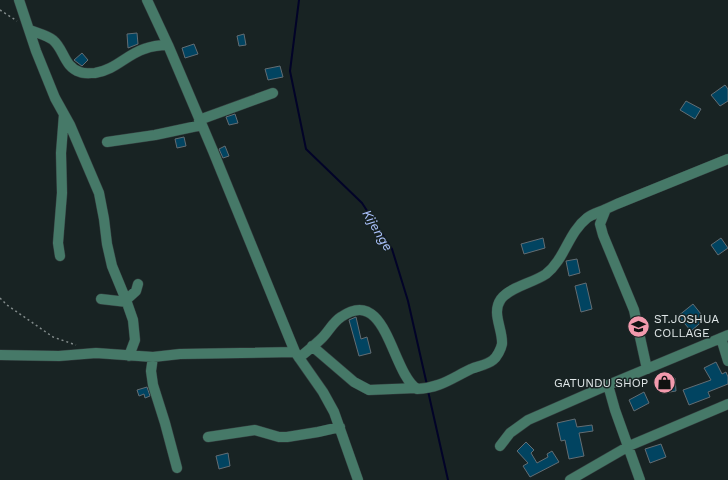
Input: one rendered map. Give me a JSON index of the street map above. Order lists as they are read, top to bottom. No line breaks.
{"water":["Kijenge"],"places":{"school or university":["ST.JOSHUA COLLAGE"],"shop":["GATUNDU SHOP"]}}
